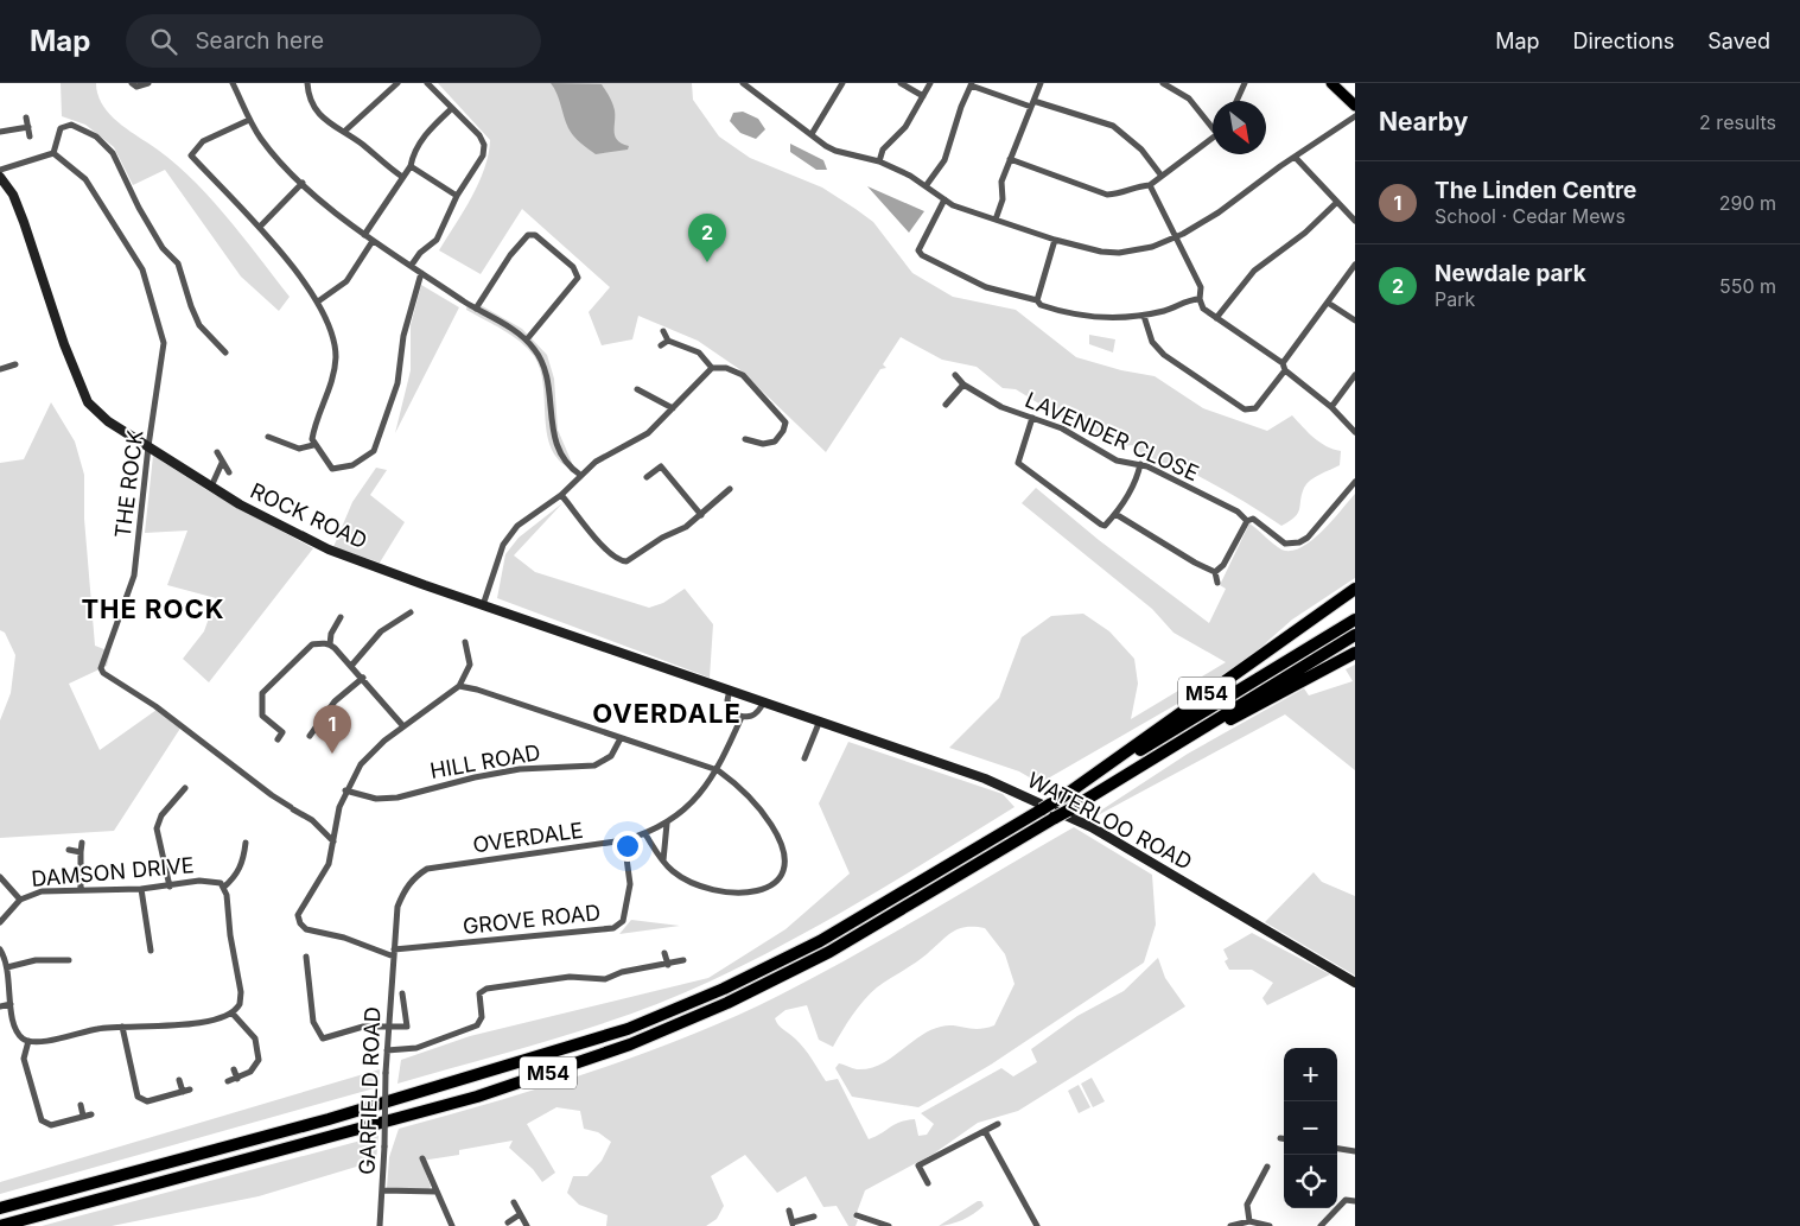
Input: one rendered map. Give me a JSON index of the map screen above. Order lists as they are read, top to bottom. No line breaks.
{"streets":{"highway":["M54"],"street":["LAVENDER CLOSE","THE ROCK","ROCK ROAD","HILL ROAD","WATERLOO ROAD","OVERDALE","DAMSON DRIVE","GROVE ROAD","GARFIELD ROAD"]},"crossings":[["THE ROCK","ROCK ROAD"],["ROCK ROAD","WATERLOO ROAD"],["OVERDALE","GROVE ROAD"],["OVERDALE","GARFIELD ROAD"],["GROVE ROAD","GARFIELD ROAD"]],"districts":["THE ROCK","OVERDALE"],"north":"bottom right","page":{"header":"Map","search":"Search here","nav":["Map","Directions","Saved"],"heading":["Nearby","2 results"],"list":[{"mark":"1","name":"The Linden Centre","note":"School · Cedar Mews","value":"290 m"},{"mark":"2","name":"Newdale park","note":"Park","value":"550 m"}],"pins":["2","1"],"map_buttons":["+","−"]}}
